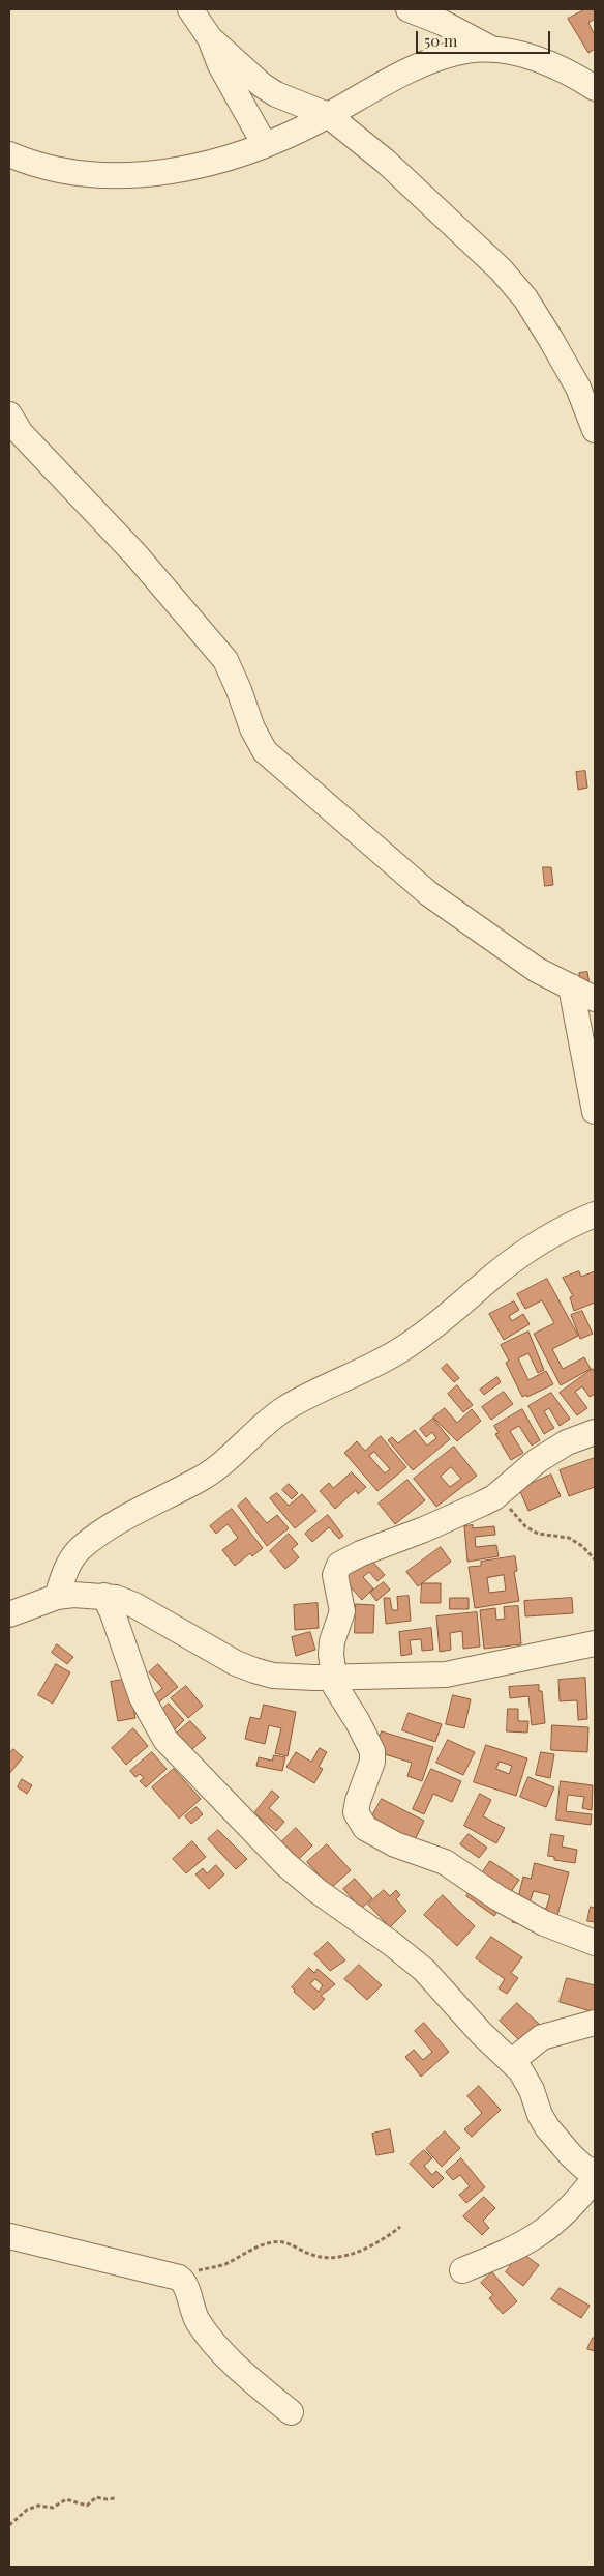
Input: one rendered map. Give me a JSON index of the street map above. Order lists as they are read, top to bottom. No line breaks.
{"scale_bar":"50 m"}
